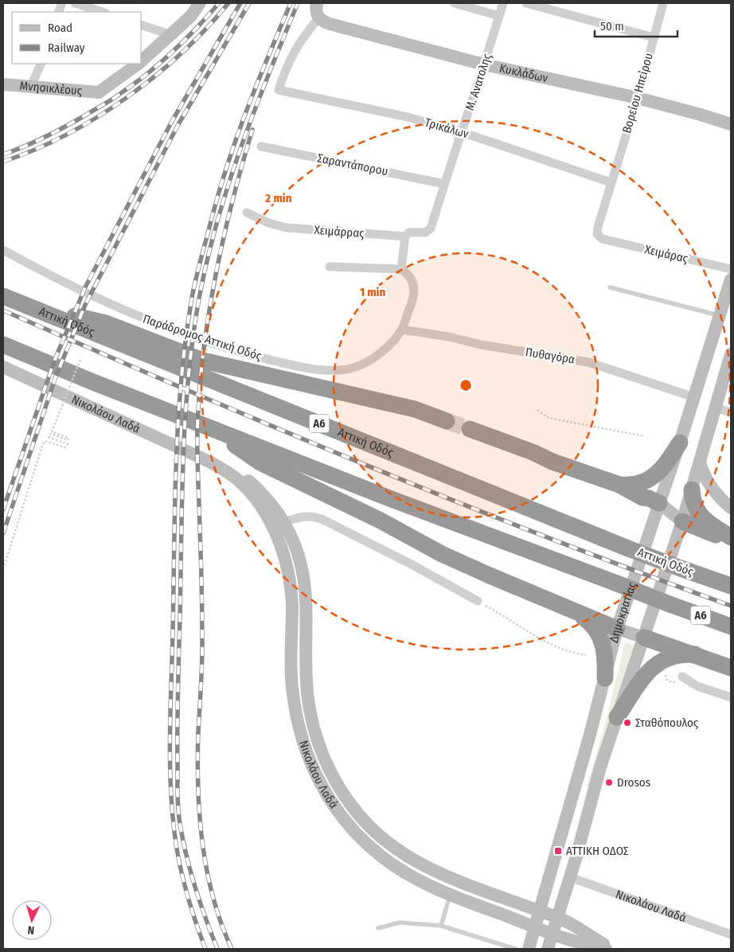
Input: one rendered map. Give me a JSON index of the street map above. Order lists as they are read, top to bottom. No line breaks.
{"streets":{"highway":["Αττική Οδός","Α6"],"street":["Κυκλάδων","Μ. Ανατολης","Μνησικλέους","Βορείου Ηπείρου","Τρικάλων","Σαραντάπορου","Χειμάρρας","Χειμάρας","Παράδρομος Αττική Οδός","Πυθαγόρα","Νικολάου Λαδά","Δημοκρατίας"]},"crossings":[["Κυκλάδων","Μ. Ανατολης"],["Κυκλάδων","Βορείου Ηπείρου"],["Κυκλάδων","Τρικάλων"],["Μ. Ανατολης","Τρικάλων"],["Μ. Ανατολης","Σαραντάπορου"],["Μ. Ανατολης","Χειμάρρας"],["Βορείου Ηπείρου","Τρικάλων"],["Βορείου Ηπείρου","Χειμάρας"],["Παράδρομος Αττική Οδός","Πυθαγόρα"],["Πυθαγόρα","Δημοκρατίας"],["Νικολάου Λαδά","Δημοκρατίας"]],"places":{"other":["Σταθόπουλος","Drosos"],"transit":["ΑΤΤΙΚΗ ΟΔΟΣ"]},"legend":["Road","Railway"],"scale_bar":"50 m","north":"bottom","rings":["2 min","1 min"]}
